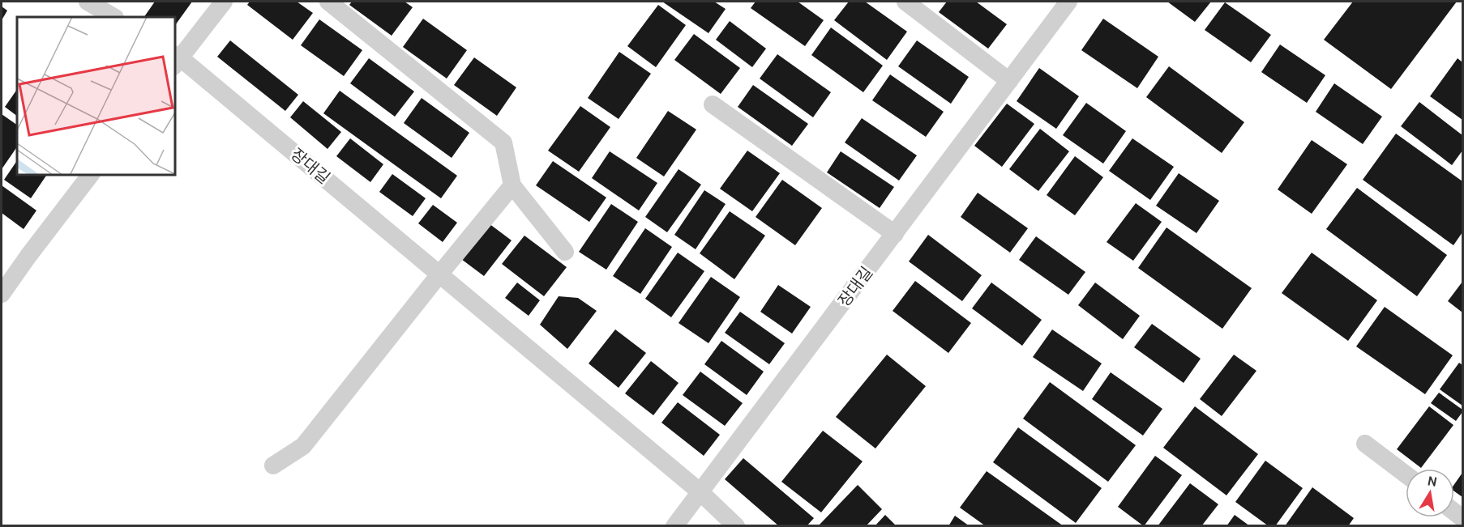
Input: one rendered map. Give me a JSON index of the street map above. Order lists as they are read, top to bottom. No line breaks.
{"streets":{"street":["장대길"]},"north":"top"}
